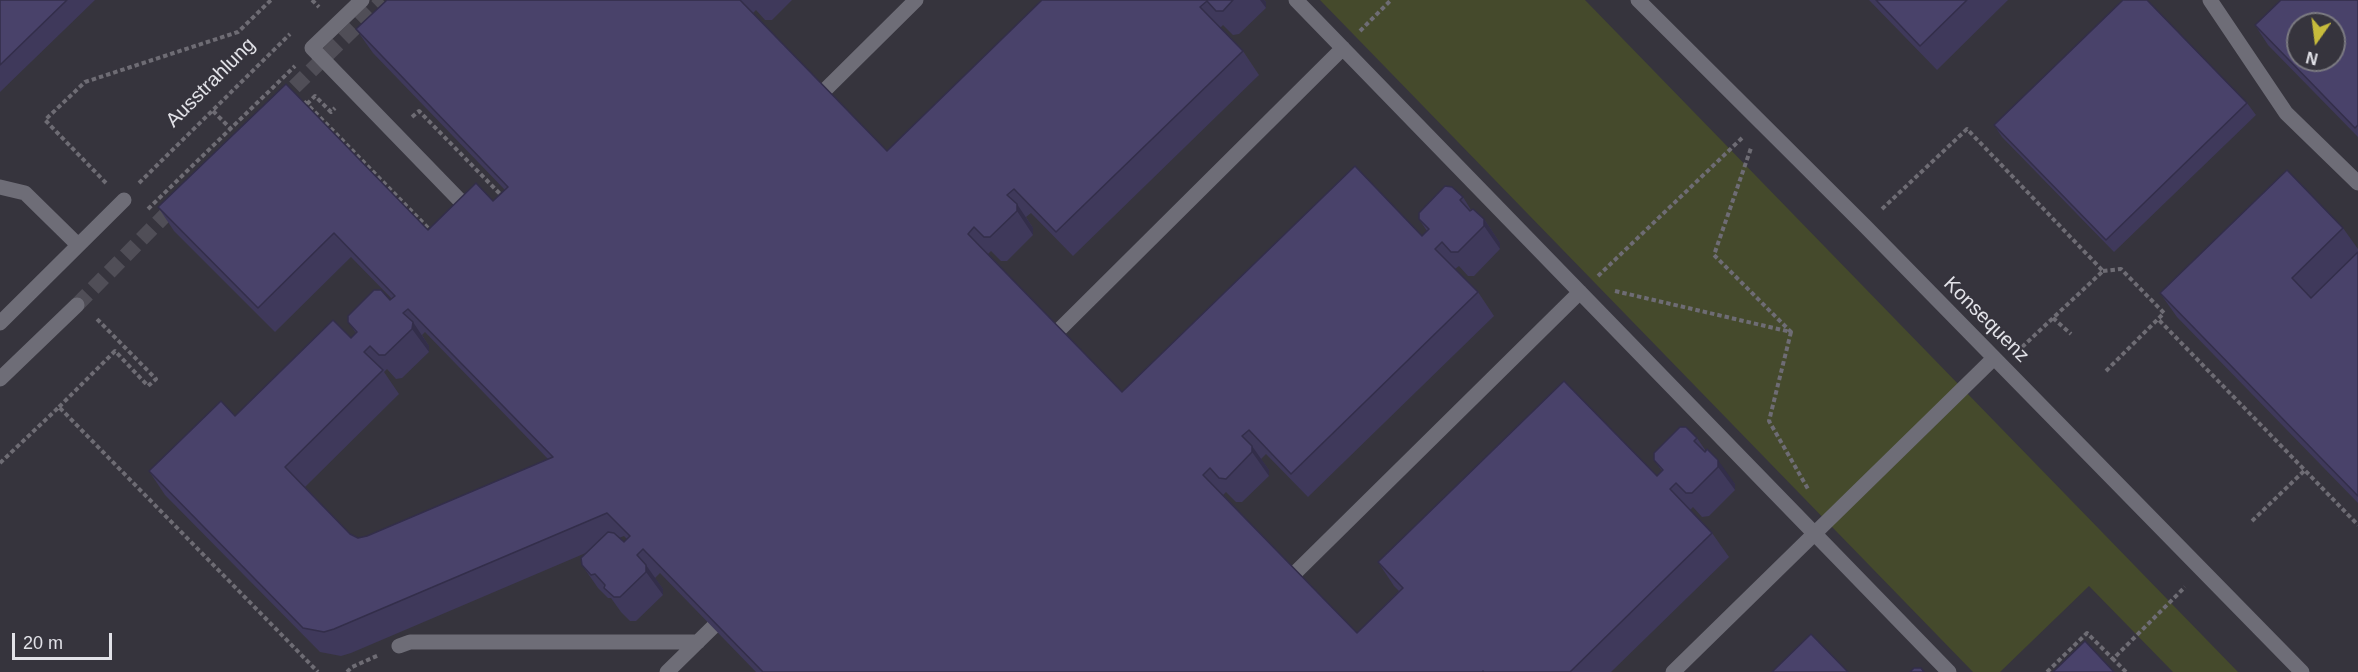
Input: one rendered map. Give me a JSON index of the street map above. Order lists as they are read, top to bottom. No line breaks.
{"streets":{"street":["Konsequenz"],"path":["Ausstrahlung"]},"scale_bar":"20 m","north":"bottom"}
